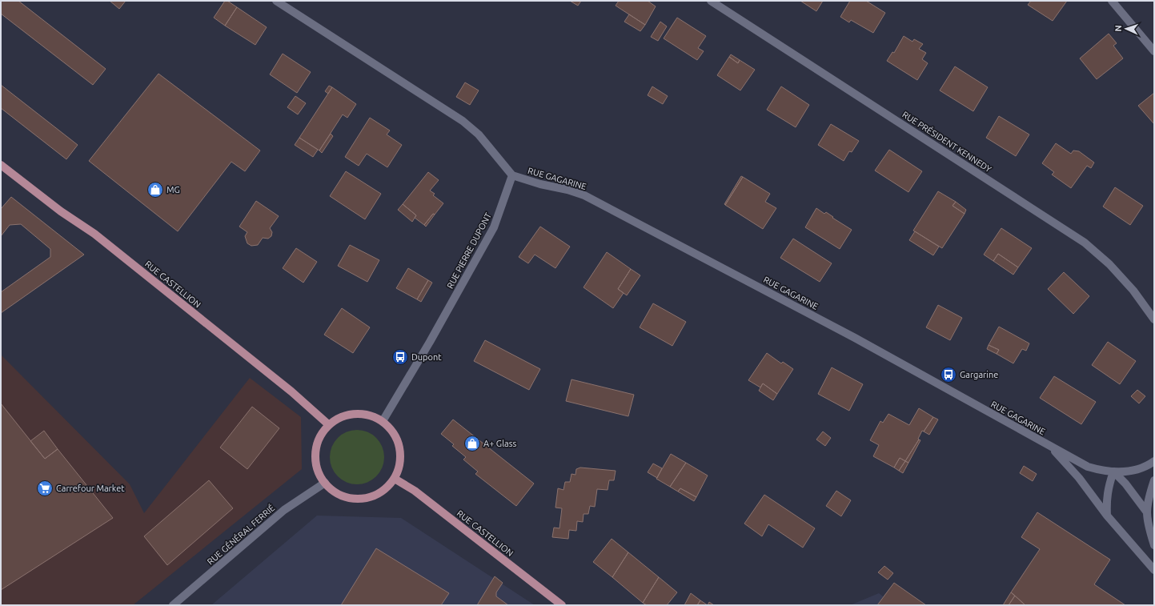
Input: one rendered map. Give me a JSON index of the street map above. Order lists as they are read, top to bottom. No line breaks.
{"streets":{"main road":["RUE CASTELLION"],"street":["RUE PRÉSIDENT KENNEDY","RUE GAGARINE","RUE PIERRE DUPONT","RUE GÉNÉRAL FERRIÉ"]},"crossings":[["RUE GAGARINE","RUE PIERRE DUPONT"],["RUE PIERRE DUPONT","RUE CASTELLION"],["RUE PIERRE DUPONT","RUE GÉNÉRAL FERRIÉ"],["RUE CASTELLION","RUE GÉNÉRAL FERRIÉ"]],"places":{"shop":["MG","A+ Glass"],"bus stop":["Dupont","Gargarine"],"supermarket":["Carrefour Market"]},"north":"left"}
